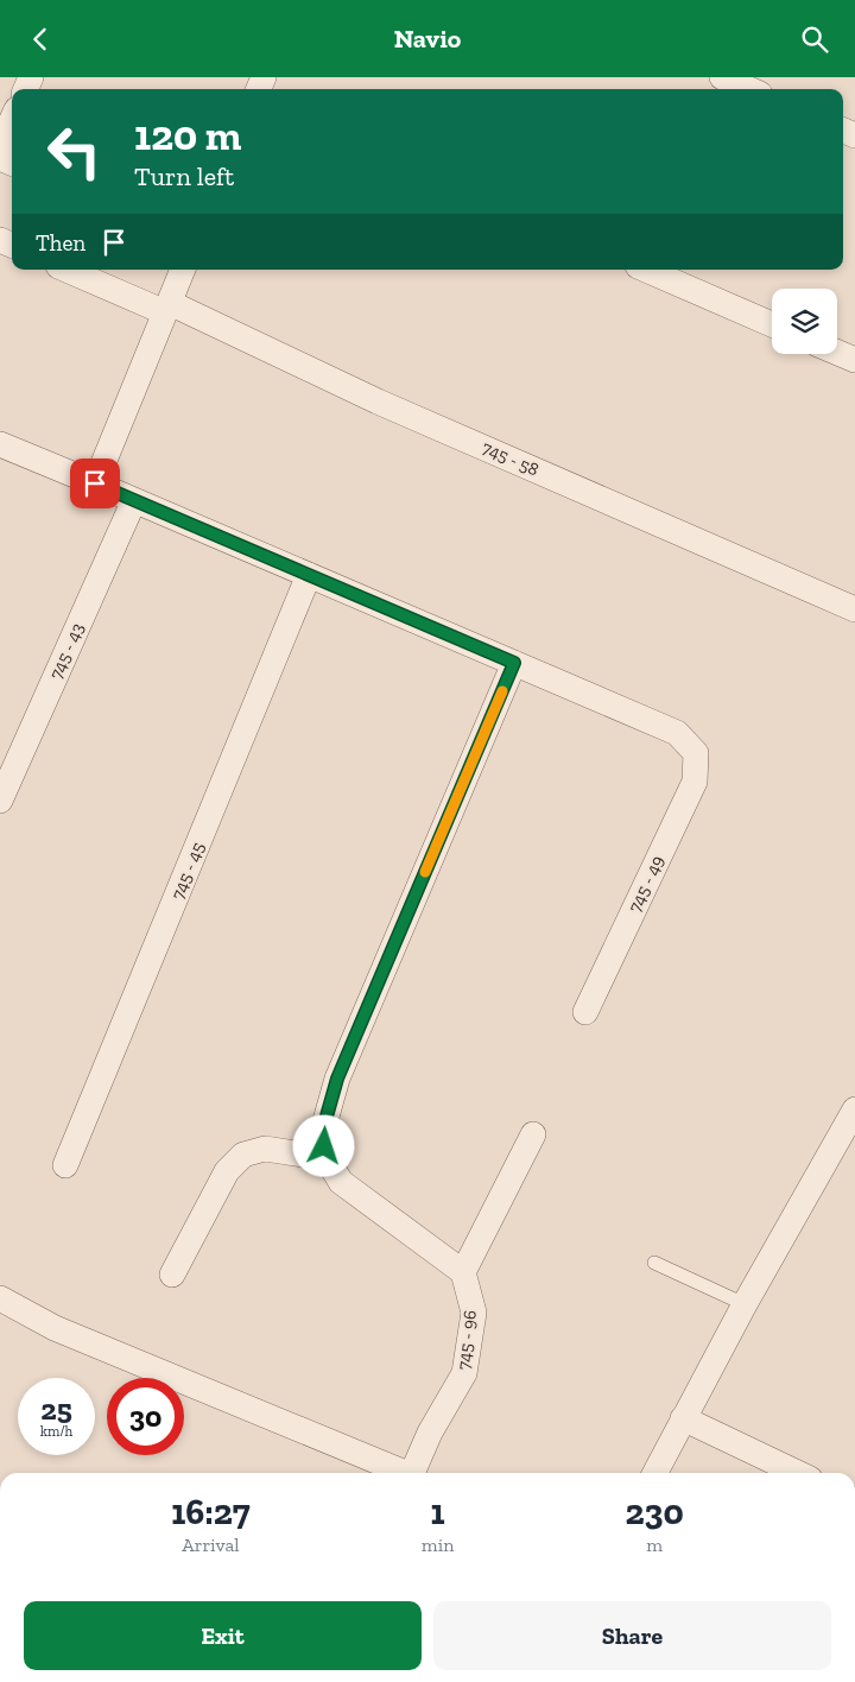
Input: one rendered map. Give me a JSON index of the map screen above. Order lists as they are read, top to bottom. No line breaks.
{"streets":{"street":["745 - 58","745 - 43","745 - 45","745 - 49","745 - 96"]},"page":{"header":"Navio","turn":["120 m","Turn left"],"then":"Then","speed":"25 km/h","limit":"30","eta":["16:27","Arrival","1","min","230","m"],"buttons":["Exit","Share"]}}
